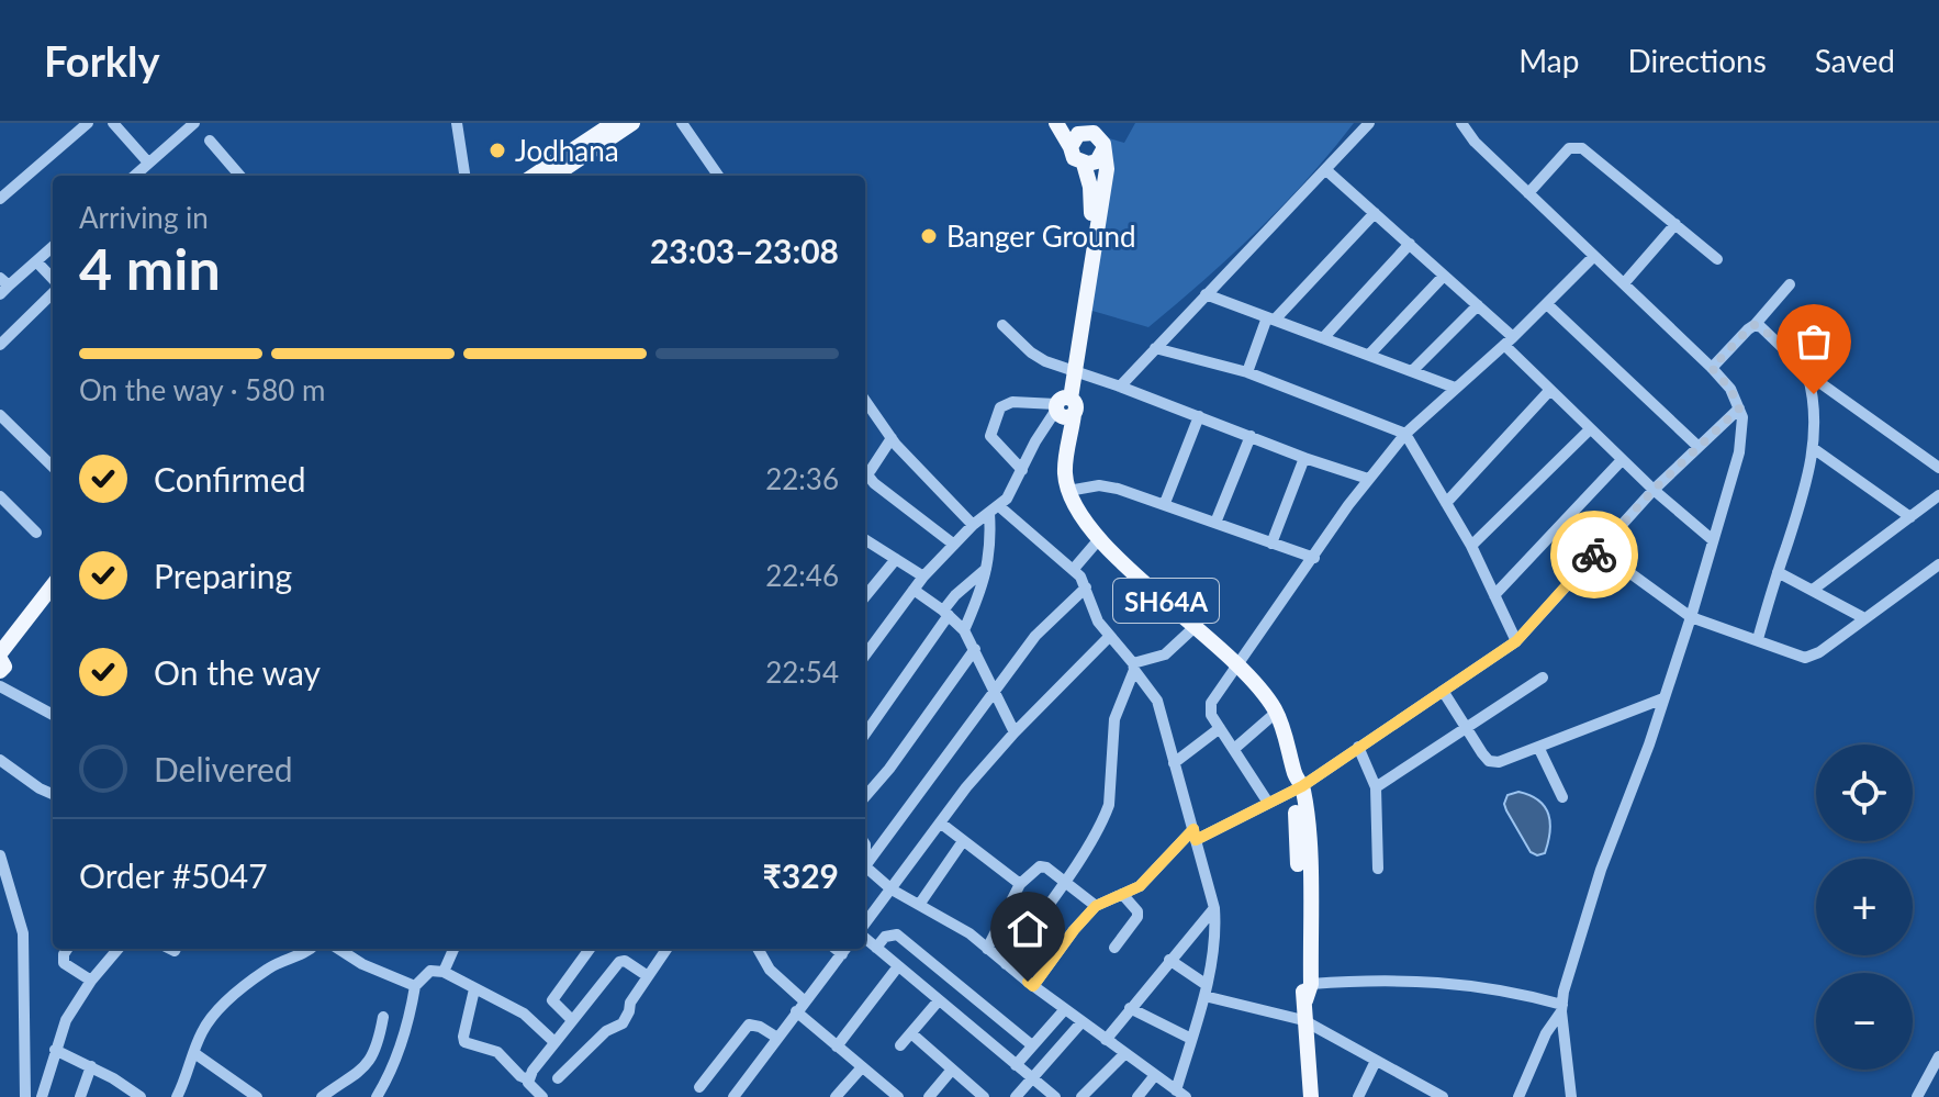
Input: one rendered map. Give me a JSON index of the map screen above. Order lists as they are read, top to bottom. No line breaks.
{"streets":{"main road":["SH64A"]},"places":["Jodhana","Banger Ground"],"page":{"header":"Forkly","nav":["Map","Directions","Saved"],"heading":["4 min","Arriving in","23:03–23:08"],"panel":["Order #5047","₹329"],"bar":"On the way · 580 m","list":[["Confirmed","22:36"],["Preparing","22:46"],["On the way","22:54"],"Delivered"],"map_buttons":["+","−"]}}
